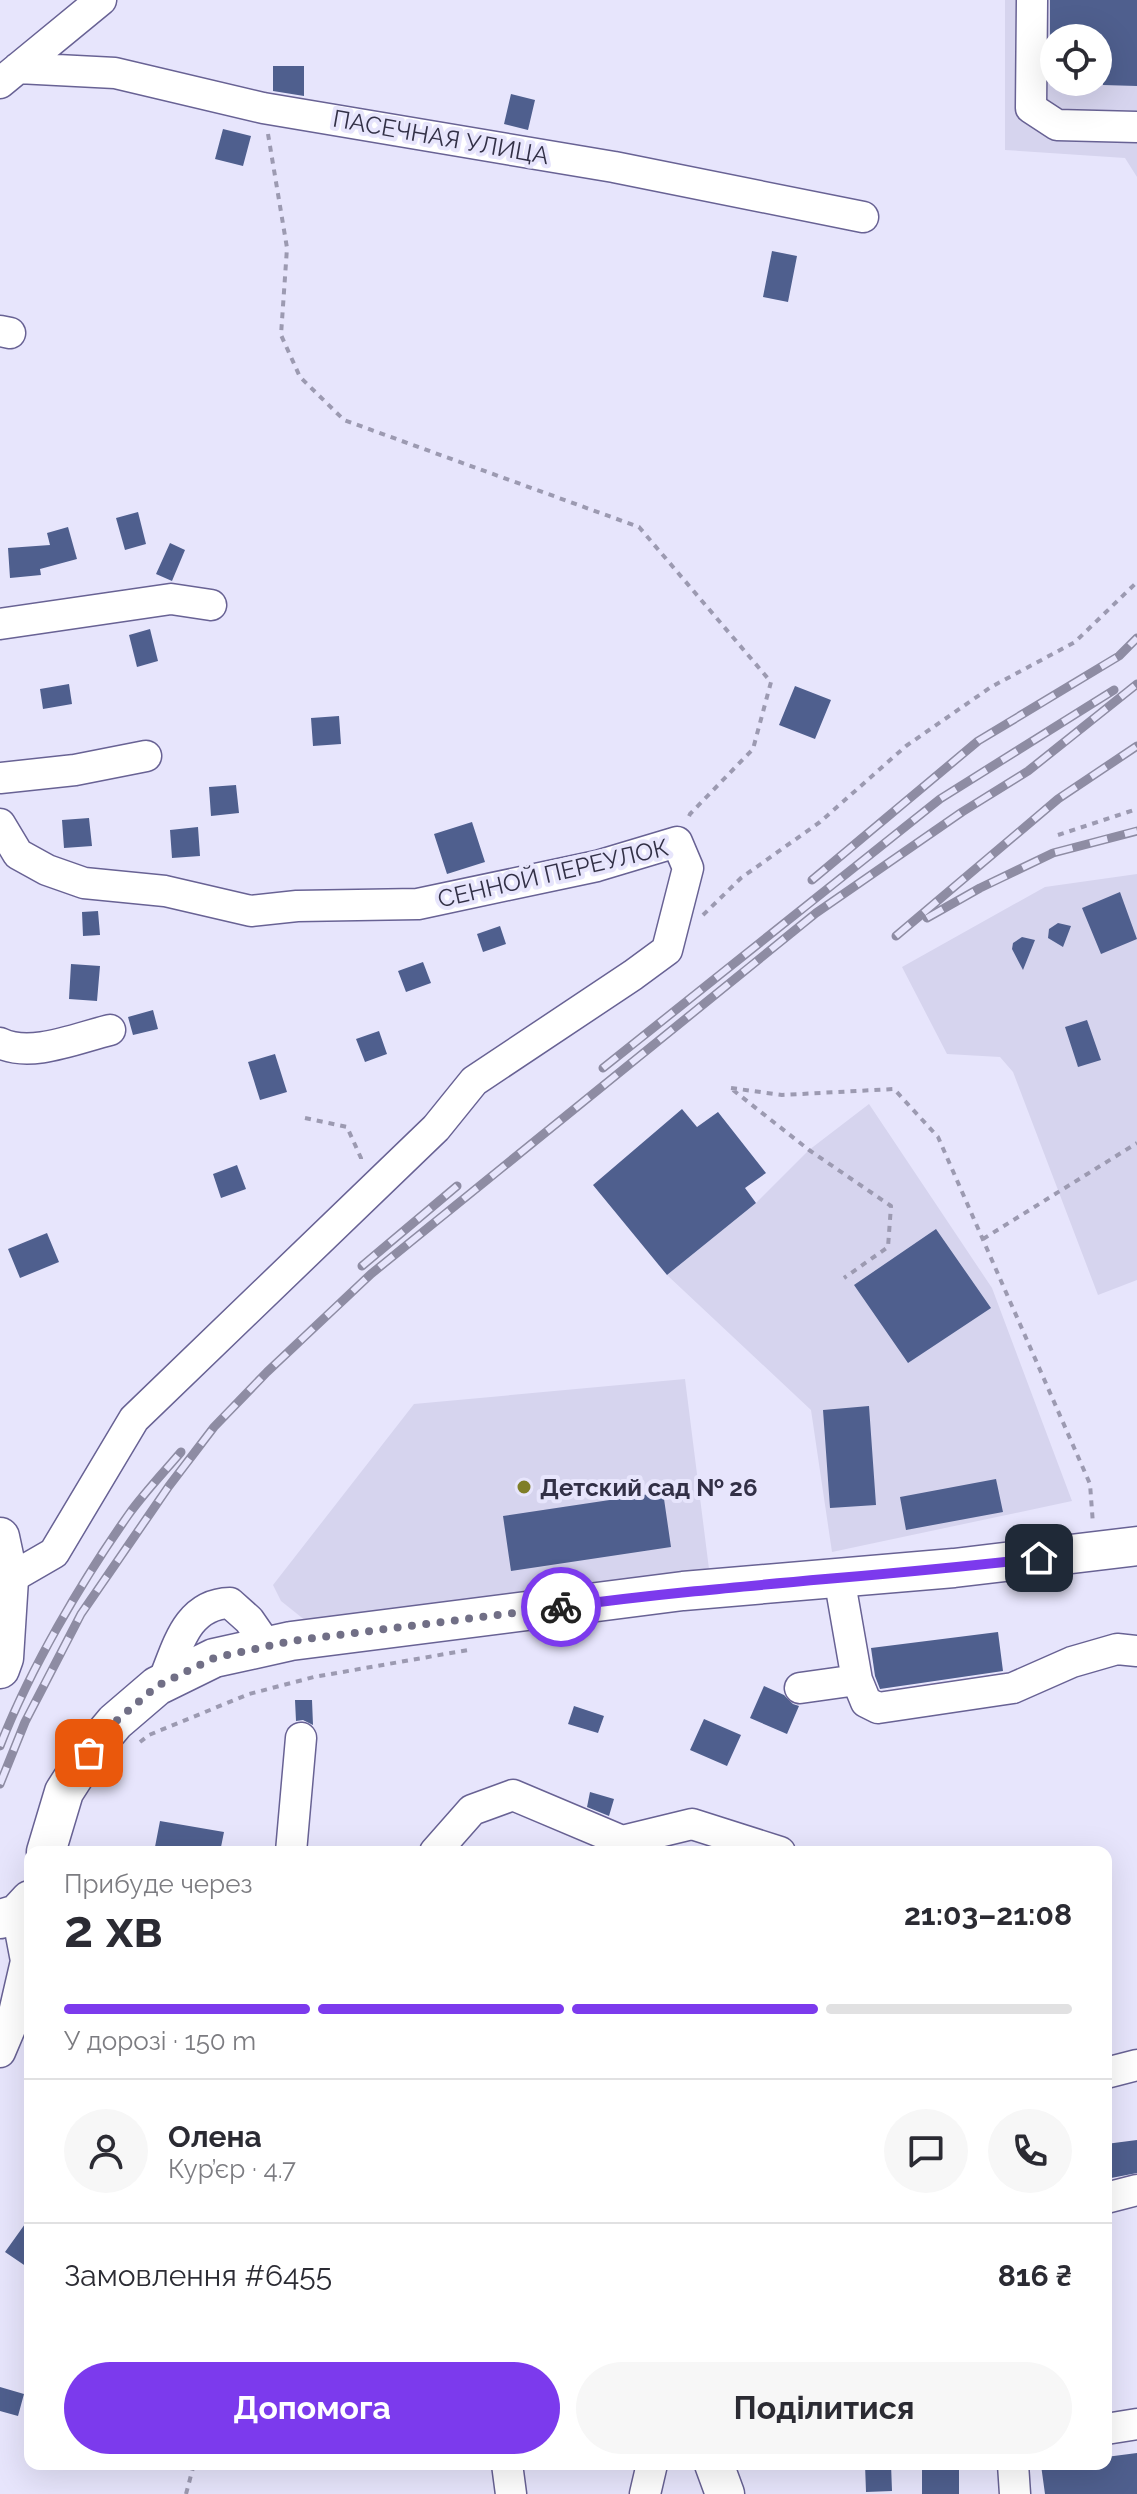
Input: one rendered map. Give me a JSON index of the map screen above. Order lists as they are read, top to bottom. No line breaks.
{"streets":{"street":["ПАСЕЧНАЯ УЛИЦА","СЕННОЙ ПЕРЕУЛОК"]},"places":["Детский сад № 26"],"page":{"heading":["2 хв","Прибуде через","21:03–21:08"],"panel":["Олена","Кур’єр · 4.7","Замовлення #6455","816 ₴"],"bar":"У дорозі · 150 m","buttons":["Допомога","Поділитися"]}}
